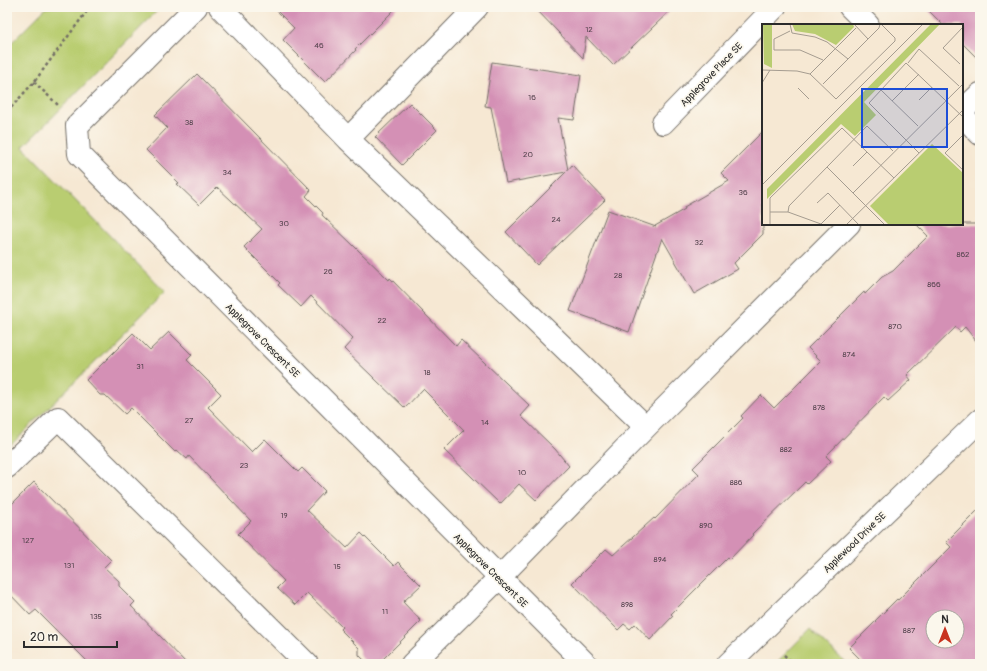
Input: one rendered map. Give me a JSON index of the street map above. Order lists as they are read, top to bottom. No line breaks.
{"streets":{"street":["Applegrove Place SE","Applegrove Crescent SE","Applewood Drive SE"]},"house_numbers":["12","46","16","38","20","34","36","24","30","32","862","26","28","866","22","870","874","31","18","878","27","14","882","23","10","886","19","890","127","894","131","15","898","11","135","887"],"scale_bar":"20 m","north":"top"}
